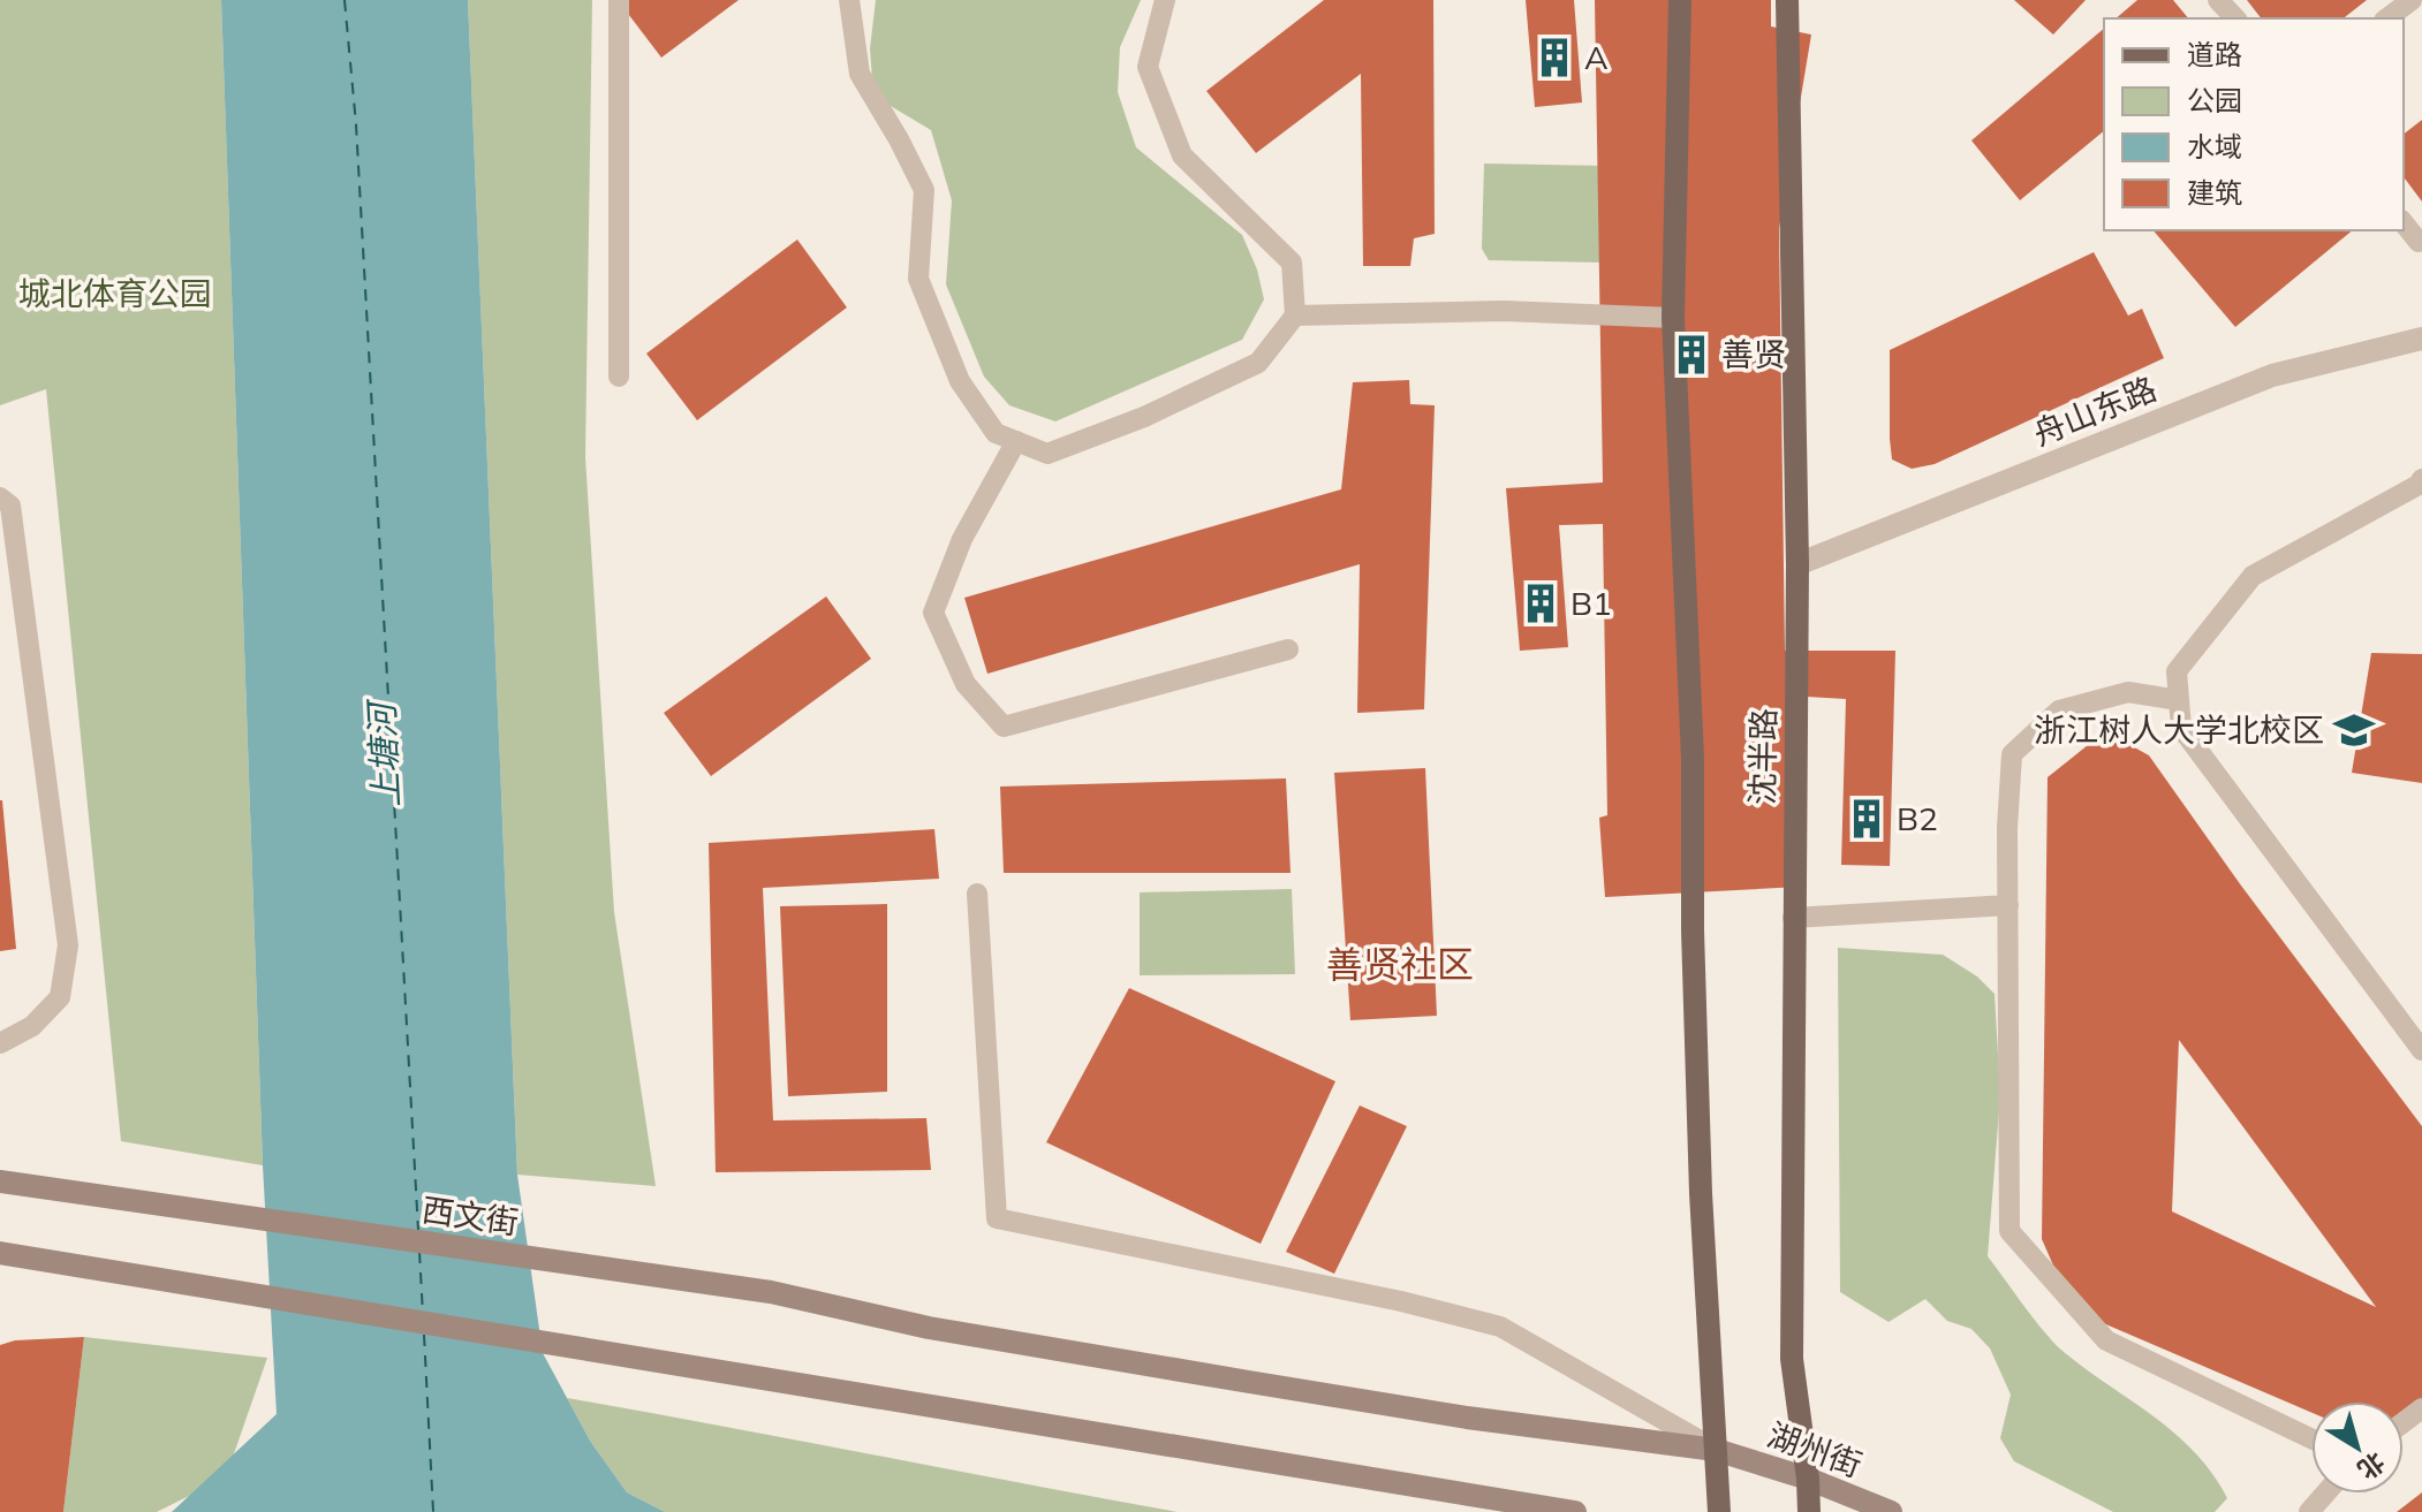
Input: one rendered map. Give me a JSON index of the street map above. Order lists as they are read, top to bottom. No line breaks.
{"streets":{"main road":["沈半路","西文街","湖州街"],"street":["舟山东路"]},"crossings":[["舟山东路","沈半路"],["沈半路","湖州街"],["西文街","湖州街"]],"districts":["善贤社区"],"water":["上塘河"],"parks":["城北体育公园"],"places":{"building":["A","善贤","B1","B2"],"school or university":["浙江树人大学北校区"]},"legend":["道路","公园","水域","建筑"],"north":"bottom right"}
